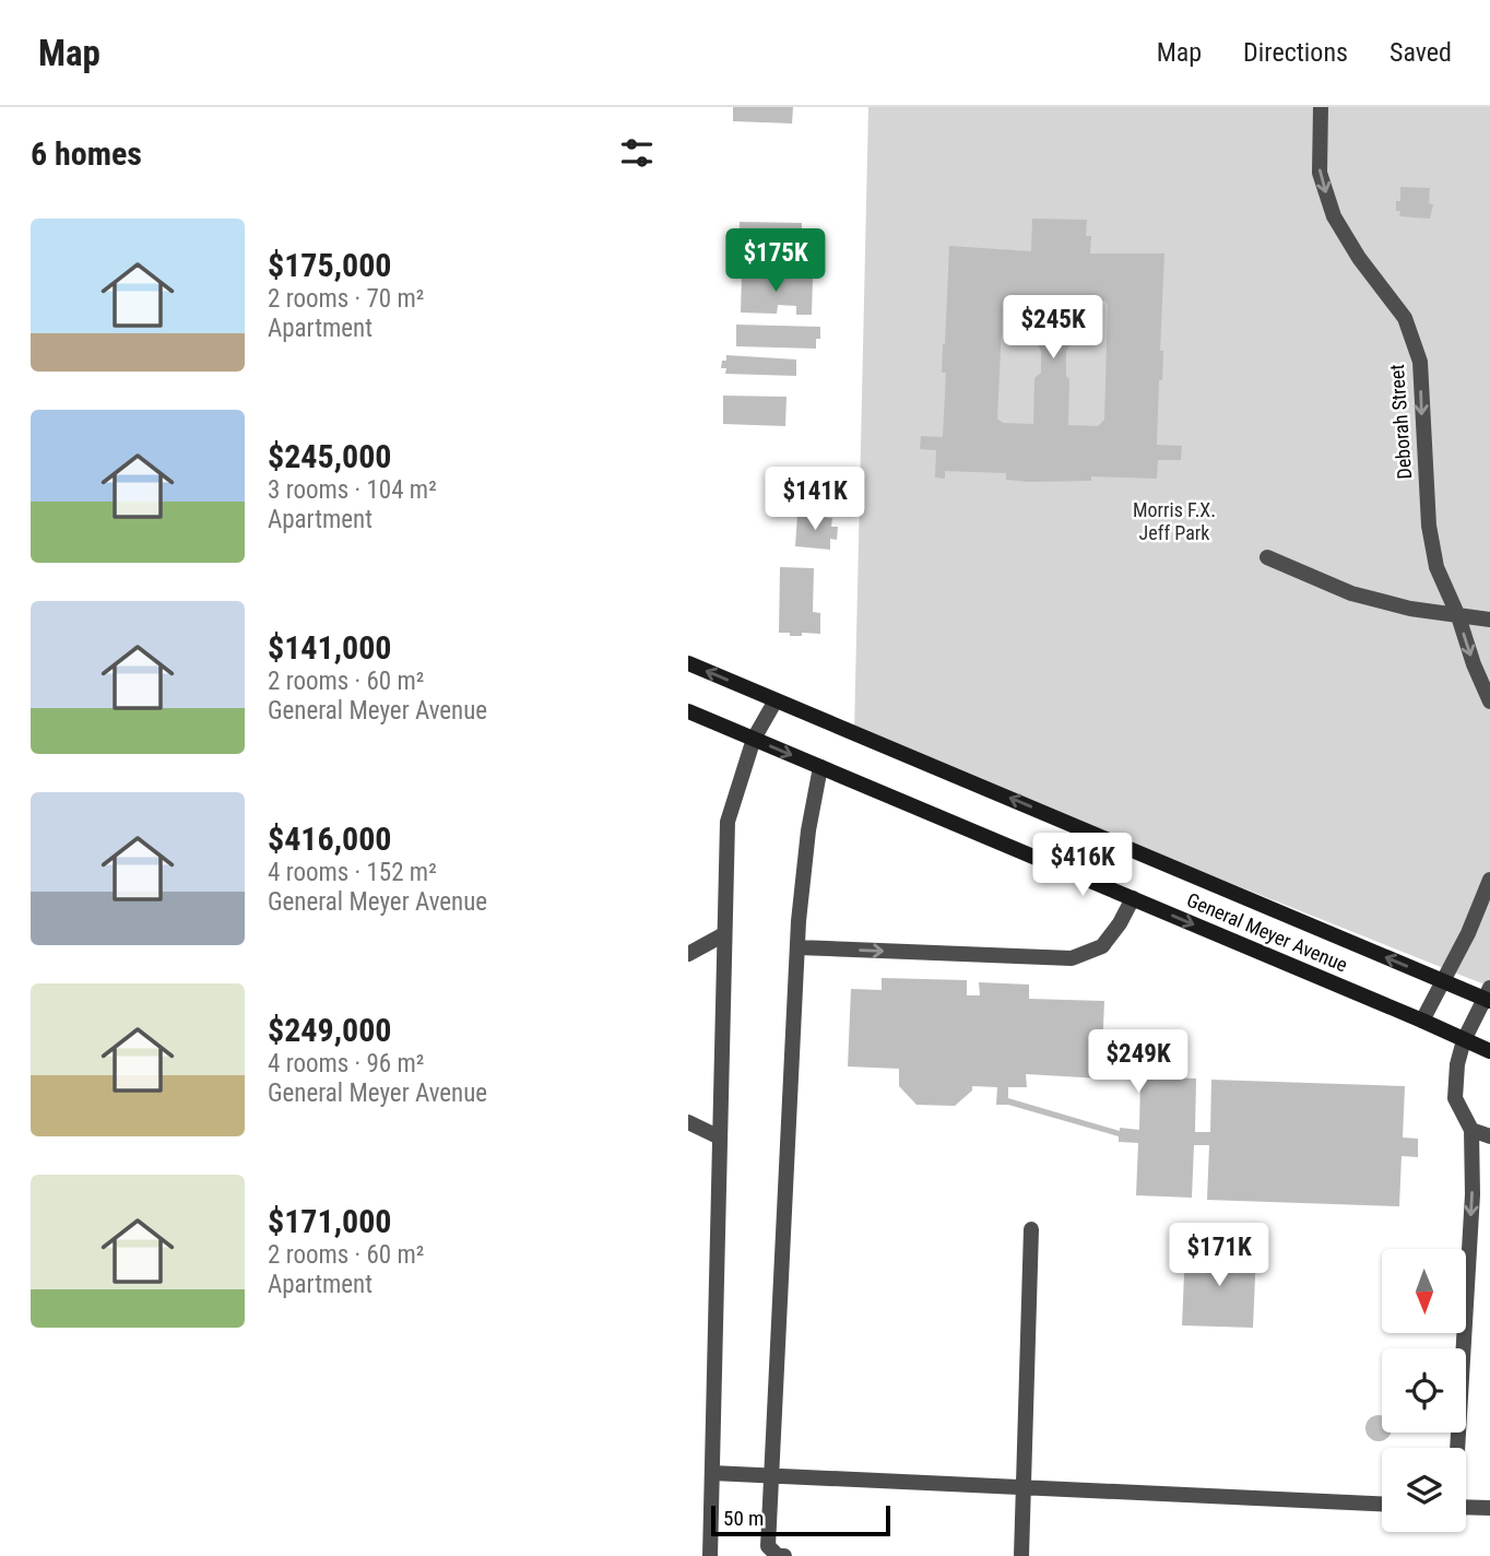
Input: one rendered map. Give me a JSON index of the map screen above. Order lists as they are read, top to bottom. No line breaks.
{"streets":{"main road":["General Meyer Avenue"],"street":["Deborah Street"]},"one_way":["Deborah Street"],"parks":["Morris F.X. Jeff Park"],"scale_bar":"50 m","north":"bottom","page":{"header":"Map","nav":["Map","Directions","Saved"],"heading":"6 homes","list":[{"name":"$175,000","note":"2 rooms · 70 m² · Apartment"},{"name":"$245,000","note":"3 rooms · 104 m² · Apartment"},{"name":"$141,000","note":"2 rooms · 60 m² · General Meyer Avenue"},{"name":"$416,000","note":"4 rooms · 152 m² · General Meyer Avenue"},{"name":"$249,000","note":"4 rooms · 96 m² · General Meyer Avenue"},{"name":"$171,000","note":"2 rooms · 60 m² · Apartment"}],"price":["$175K","$245K","$141K","$416K","$249K","$171K"],"scale":"50 m"}}
